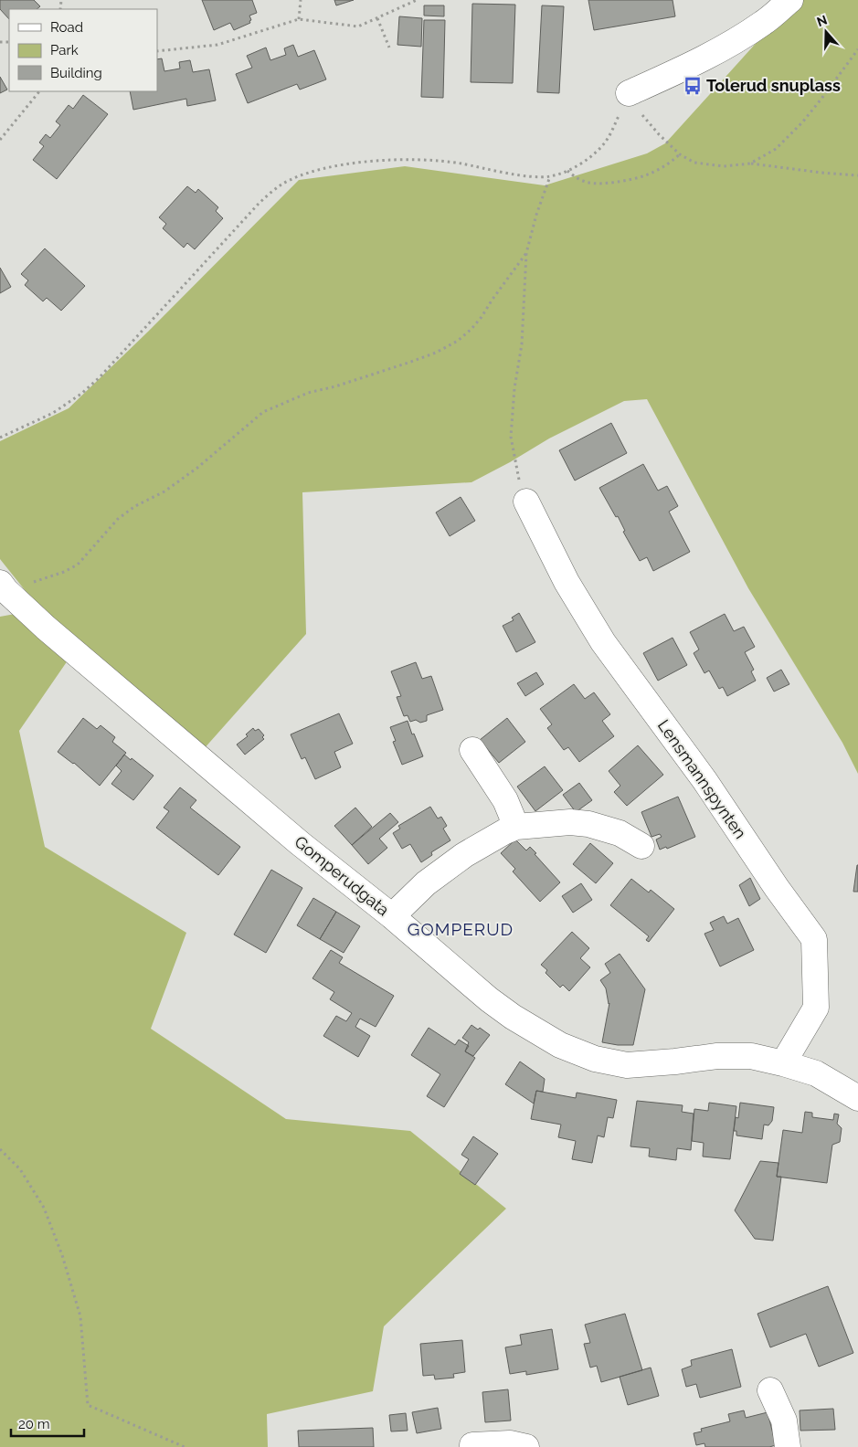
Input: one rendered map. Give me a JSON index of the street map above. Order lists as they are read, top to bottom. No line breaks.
{"streets":{"street":["Lensmannspynten","Gomperudgata"]},"crossings":[["Lensmannspynten","Gomperudgata"]],"districts":["GOMPERUD"],"places":{"bus stop":["Tolerud snuplass"]},"legend":["Road","Park","Building"],"scale_bar":"20 m","north":"top"}
